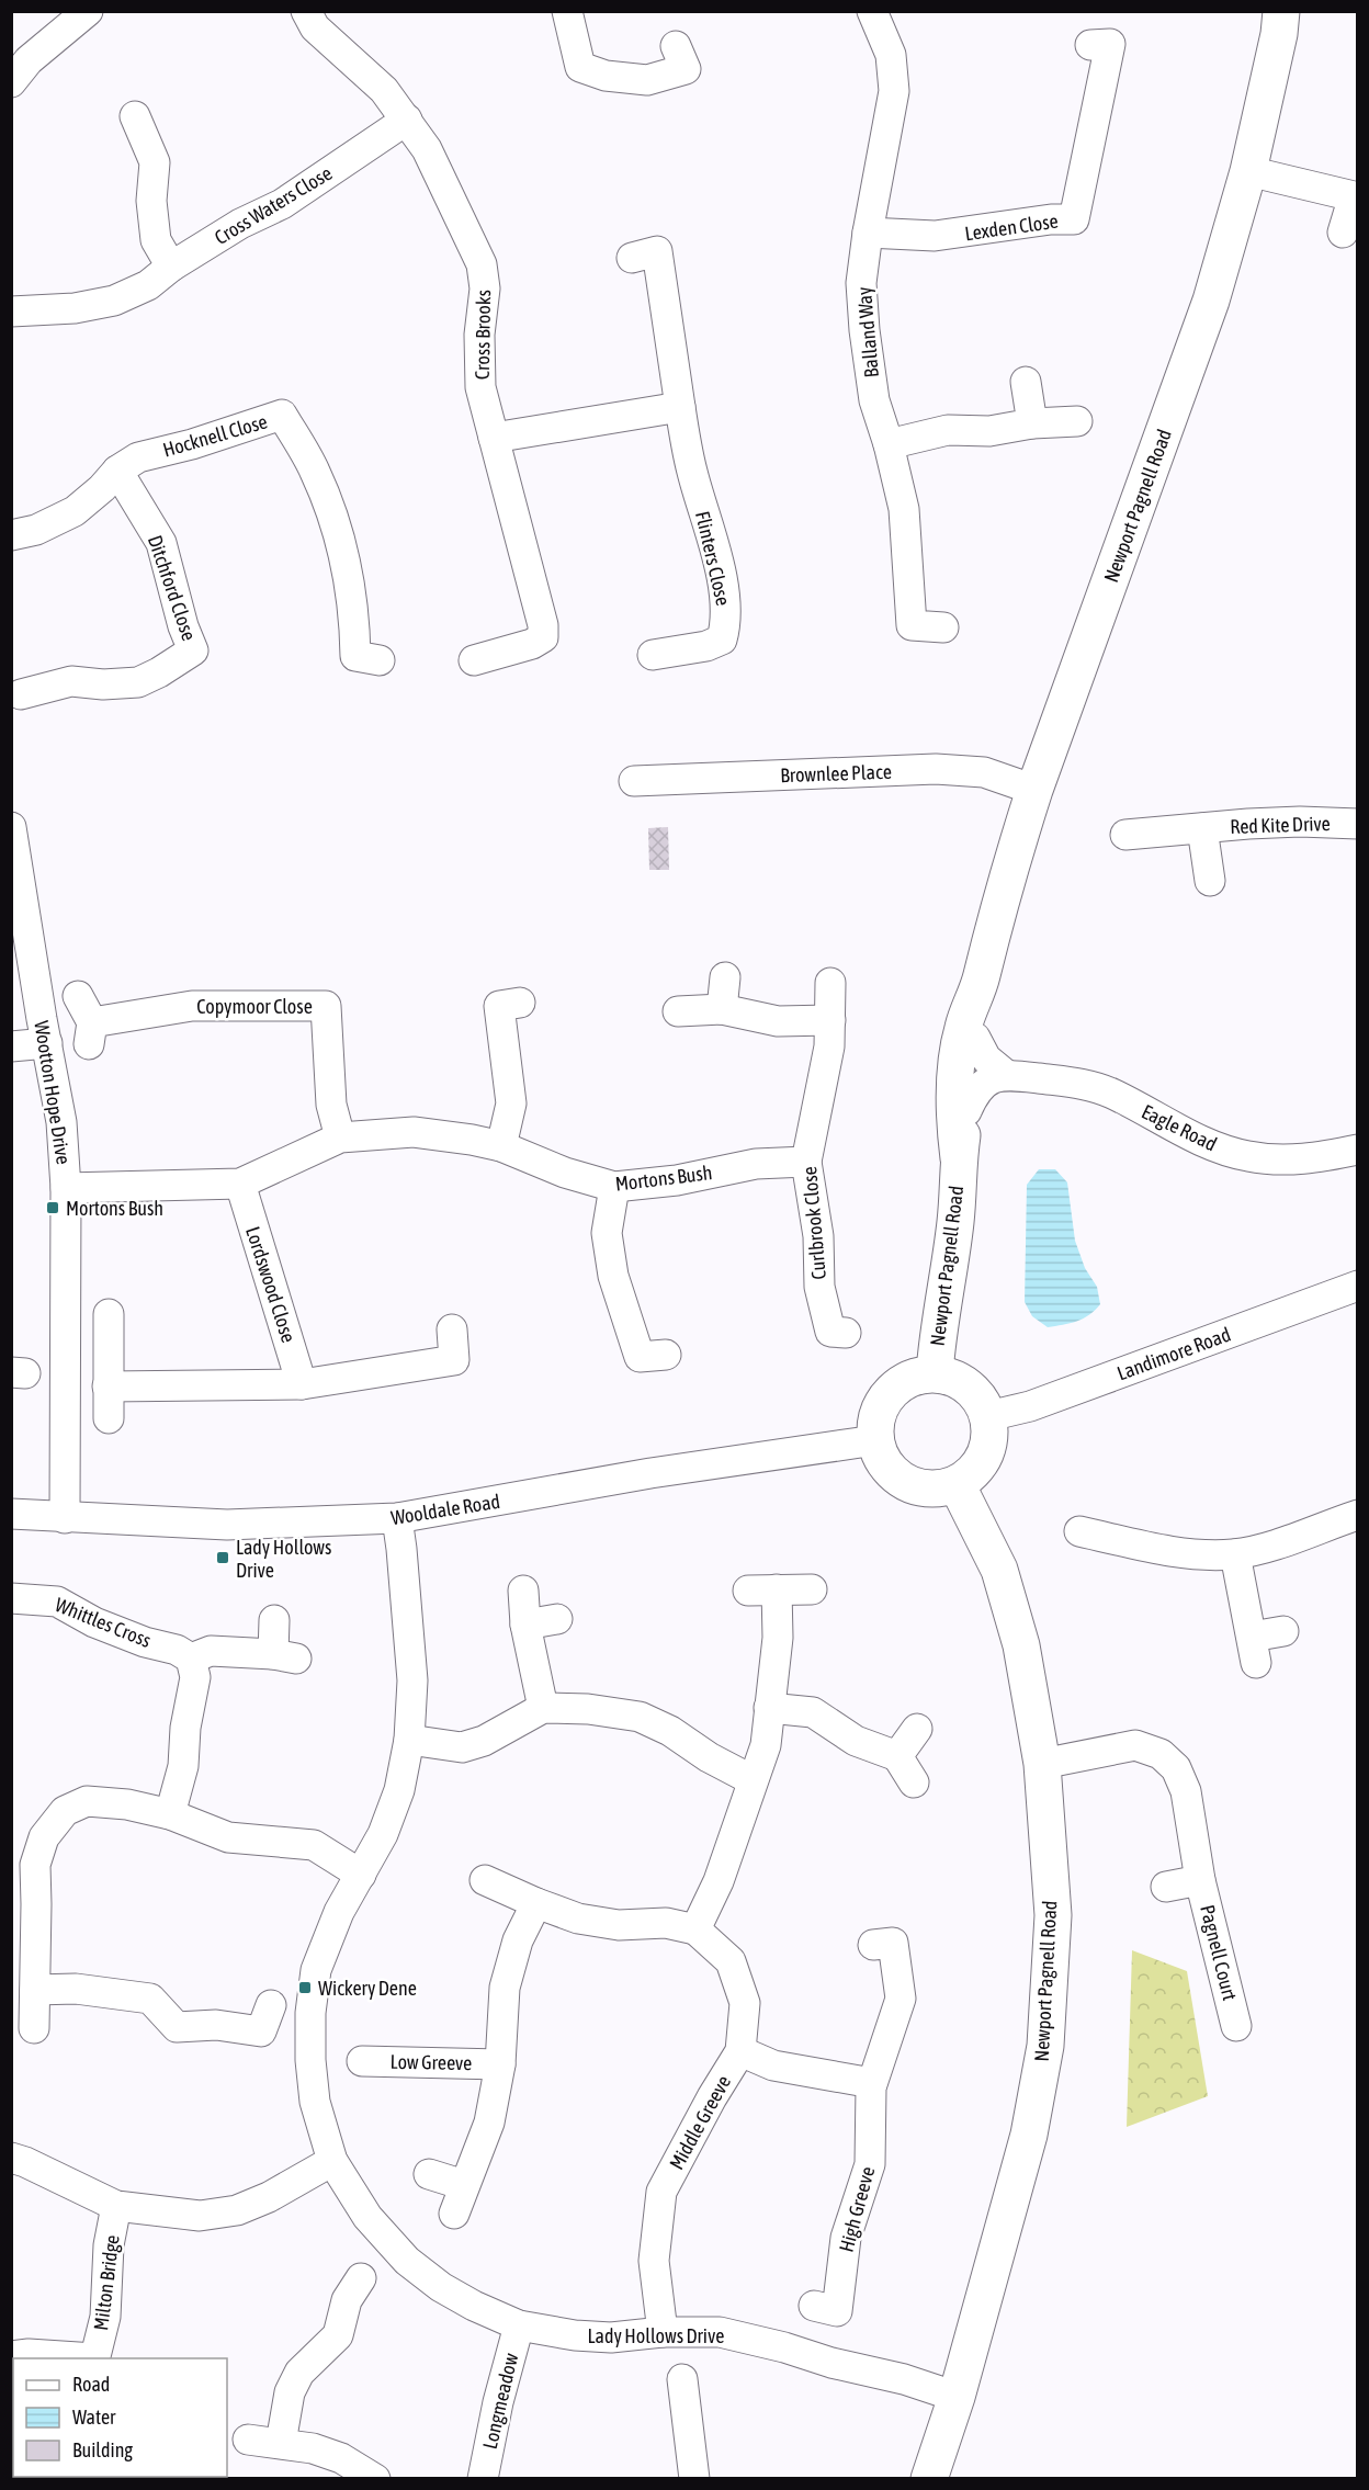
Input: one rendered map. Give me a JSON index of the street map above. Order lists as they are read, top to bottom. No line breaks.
{"streets":{"main road":["Newport Pagnell Road"],"street":["Cross Waters Close","Lexden Close","Balland Way","Cross Brooks","Hocknell Close","Flinters Close","Ditchford Close","Brownlee Place","Red Kite Drive","Copymoor Close","Wootton Hope Drive","Eagle Road","Mortons Bush","Curlbrook Close","Lordswood Close","Landimore Road","Wooldale Road","Whittles Cross","Pagnell Court","Low Greeve","Middle Greeve","High Greeve","Milton Bridge","Lady Hollows Drive","Longmeadow"]},"crossings":[["Cross Waters Close","Cross Brooks"],["Lexden Close","Balland Way"],["Hocknell Close","Ditchford Close"],["Newport Pagnell Road","Brownlee Place"],["Newport Pagnell Road","Landimore Road"],["Newport Pagnell Road","Wooldale Road"],["Newport Pagnell Road","Pagnell Court"],["Newport Pagnell Road","Lady Hollows Drive"],["Copymoor Close","Mortons Bush"],["Wootton Hope Drive","Mortons Bush"],["Wootton Hope Drive","Wooldale Road"],["Mortons Bush","Curlbrook Close"],["Mortons Bush","Lordswood Close"],["Landimore Road","Wooldale Road"],["Wooldale Road","Lady Hollows Drive"],["Middle Greeve","Lady Hollows Drive"],["Lady Hollows Drive","Longmeadow"]],"places":{"transit":["Mortons Bush","Lady Hollows Drive","Wickery Dene"]},"legend":["Road","Water","Building"]}
